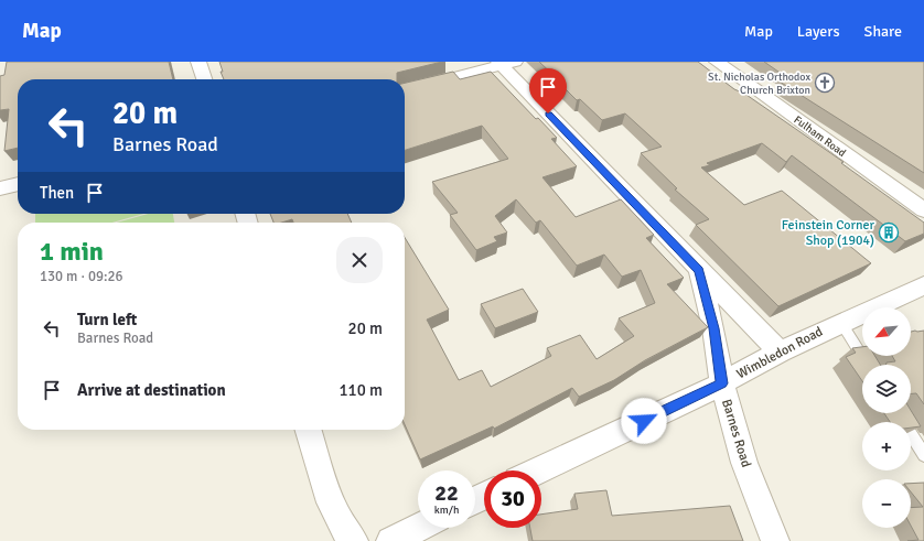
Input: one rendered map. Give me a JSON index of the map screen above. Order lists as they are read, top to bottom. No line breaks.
{"streets":{"street":["Fulham Road","Wimbledon Road","Barnes Road"]},"crossings":[["Wimbledon Road","Barnes Road"]],"places":{"church":["St. Nicholas Orthodox Church Brixton"],"building":["Feinstein Corner Shop (1904)"]},"north":"bottom left","page":{"header":"Map","nav":["Map","Layers","Share"],"turn":["20 m","Barnes Road"],"then":"Then","heading":["1 min","130 m · 09:26"],"list":[{"name":"Turn left","note":"Barnes Road","value":"20 m"},{"name":"Arrive at destination","value":"110 m"}],"map_buttons":["+","−"],"speed":"22 km/h","limit":"30"}}
